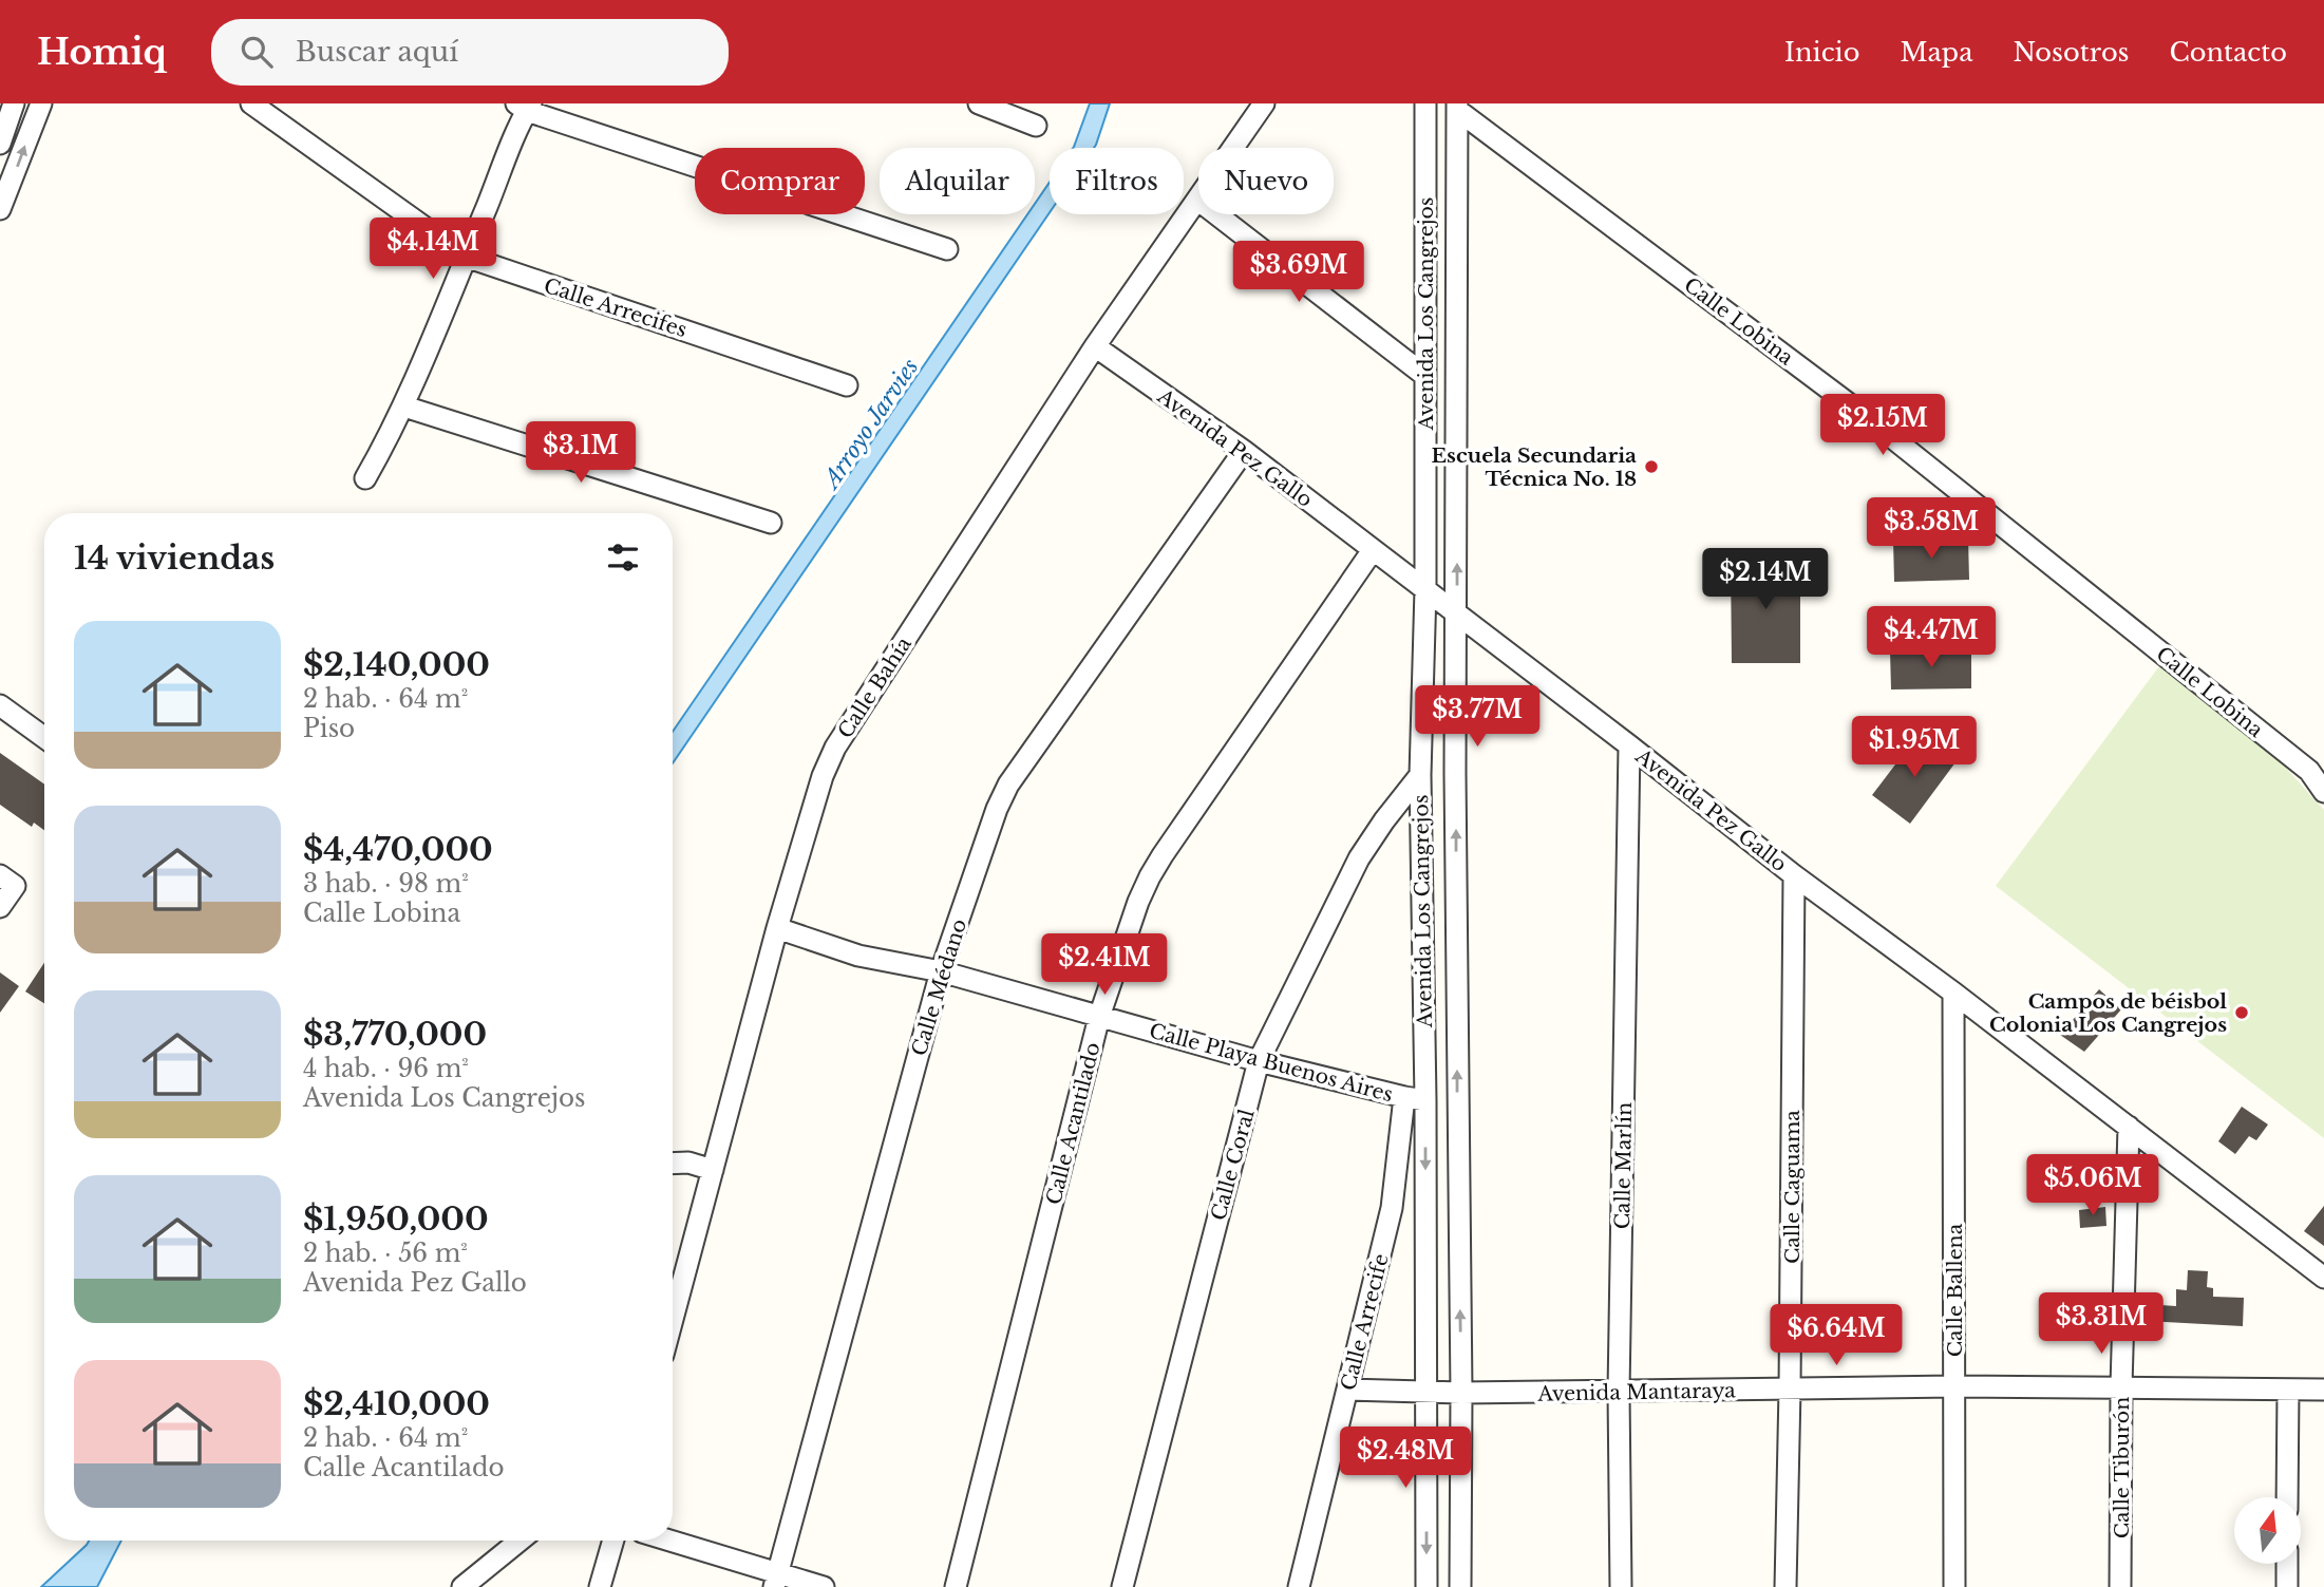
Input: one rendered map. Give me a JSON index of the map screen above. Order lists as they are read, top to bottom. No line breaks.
{"streets":{"street":["Calle Arrecifes","Avenida Los Cangrejos","Calle Lobina","Avenida Pez Gallo","Calle Bahía","Calle Médano","Calle Playa Buenos Aires","Calle Acantilado","Calle Coral","Calle Marlín","Calle Caguama","Calle Ballena","Calle Arrecife","Avenida Mantaraya","Calle Tiburón"]},"crossings":[["Avenida Los Cangrejos","Calle Lobina"],["Avenida Los Cangrejos","Avenida Pez Gallo"],["Avenida Los Cangrejos","Calle Playa Buenos Aires"],["Avenida Los Cangrejos","Calle Coral"],["Avenida Los Cangrejos","Calle Arrecife"],["Avenida Los Cangrejos","Avenida Mantaraya"],["Avenida Pez Gallo","Calle Bahía"],["Avenida Pez Gallo","Calle Médano"],["Avenida Pez Gallo","Calle Acantilado"],["Avenida Pez Gallo","Calle Marlín"],["Avenida Pez Gallo","Calle Caguama"],["Avenida Pez Gallo","Calle Ballena"],["Avenida Pez Gallo","Calle Tiburón"],["Calle Bahía","Calle Playa Buenos Aires"],["Calle Médano","Calle Playa Buenos Aires"],["Calle Playa Buenos Aires","Calle Acantilado"],["Calle Playa Buenos Aires","Calle Coral"],["Calle Playa Buenos Aires","Calle Arrecife"],["Calle Marlín","Avenida Mantaraya"],["Calle Caguama","Avenida Mantaraya"],["Calle Ballena","Avenida Mantaraya"],["Calle Arrecife","Avenida Mantaraya"],["Avenida Mantaraya","Calle Tiburón"]],"water":["Arroyo Jarvies"],"places":["Escuela Secundaria Técnica No. 18","Campos de béisbol Colonia Los Cangrejos"],"north":"top","page":{"header":"Homiq","search":"Buscar aquí","nav":["Inicio","Mapa","Nosotros","Contacto"],"chip":["Comprar","Alquilar","Filtros","Nuevo"],"price":["$4.14M","$3.69M","$2.15M","$3.1M","$3.58M","$2.14M","$4.47M","$3.77M","$1.95M","$2.41M","$5.06M","$3.31M","$6.64M","$2.48M"],"heading":"14 viviendas","list":[{"name":"$2,140,000","note":"2 hab. · 64 m² · Piso"},{"name":"$4,470,000","note":"3 hab. · 98 m² · Calle Lobina"},{"name":"$3,770,000","note":"4 hab. · 96 m² · Avenida Los Cangrejos"},{"name":"$1,950,000","note":"2 hab. · 56 m² · Avenida Pez Gallo"},{"name":"$2,410,000","note":"2 hab. · 64 m² · Calle Acantilado"}]}}
